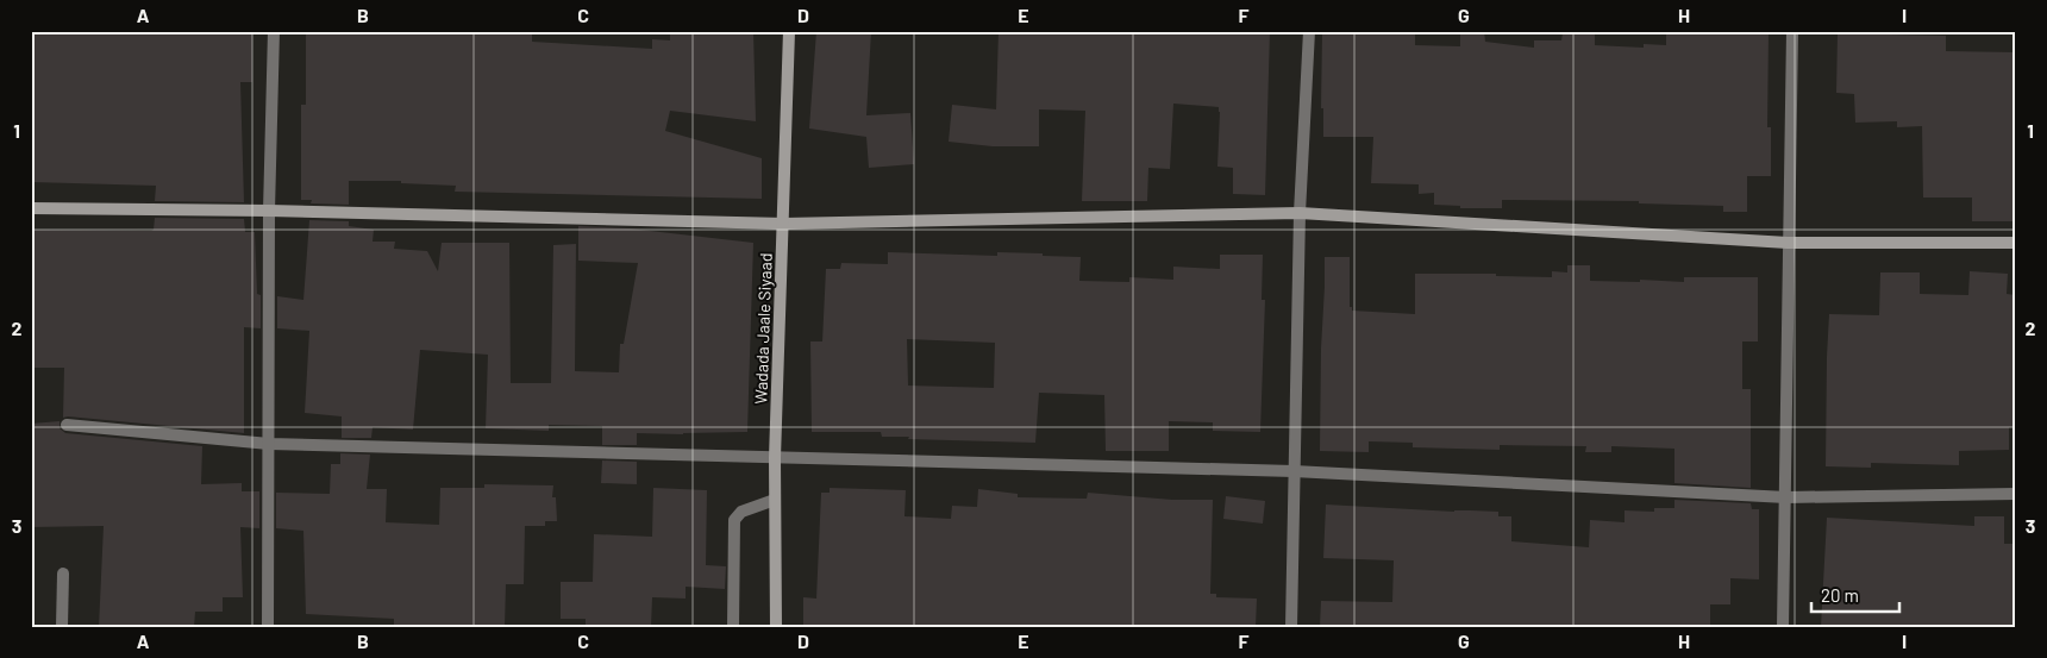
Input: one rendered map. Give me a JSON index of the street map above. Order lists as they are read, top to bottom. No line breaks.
{"streets":{"street":["Wadada Jaale Siyaad"]},"scale_bar":"20 m","grid":{"columns":["A","B","C","D","E","F","G","H","I"],"rows":["1","2","3"]}}
